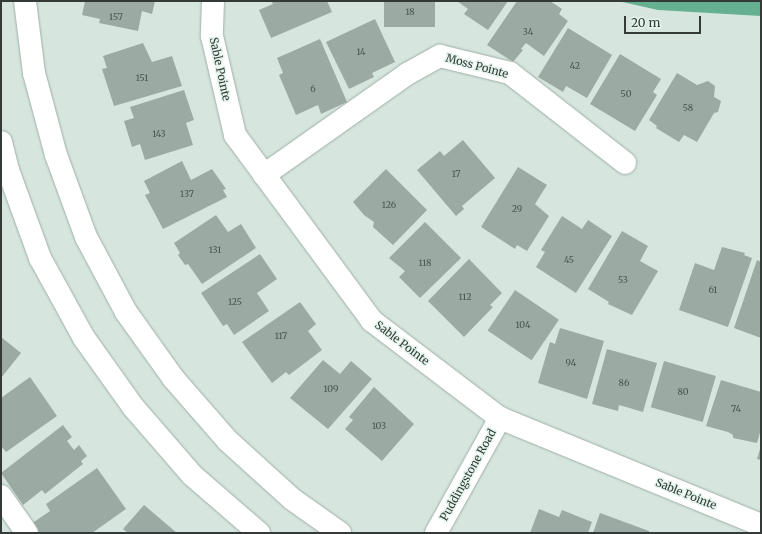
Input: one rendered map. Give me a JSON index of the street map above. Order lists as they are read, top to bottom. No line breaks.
{"streets":{"street":["Moss Pointe","Sable Pointe","Puddingstone Road"]},"crossings":[["Moss Pointe","Sable Pointe"],["Sable Pointe","Puddingstone Road"]],"house_numbers":["18","157","34","14","42","151","6","50","58","143","17","137","126","29","131","45","118","53","61","112","125","104","117","94","86","109","80","74","103"],"scale_bar":"20 m"}
